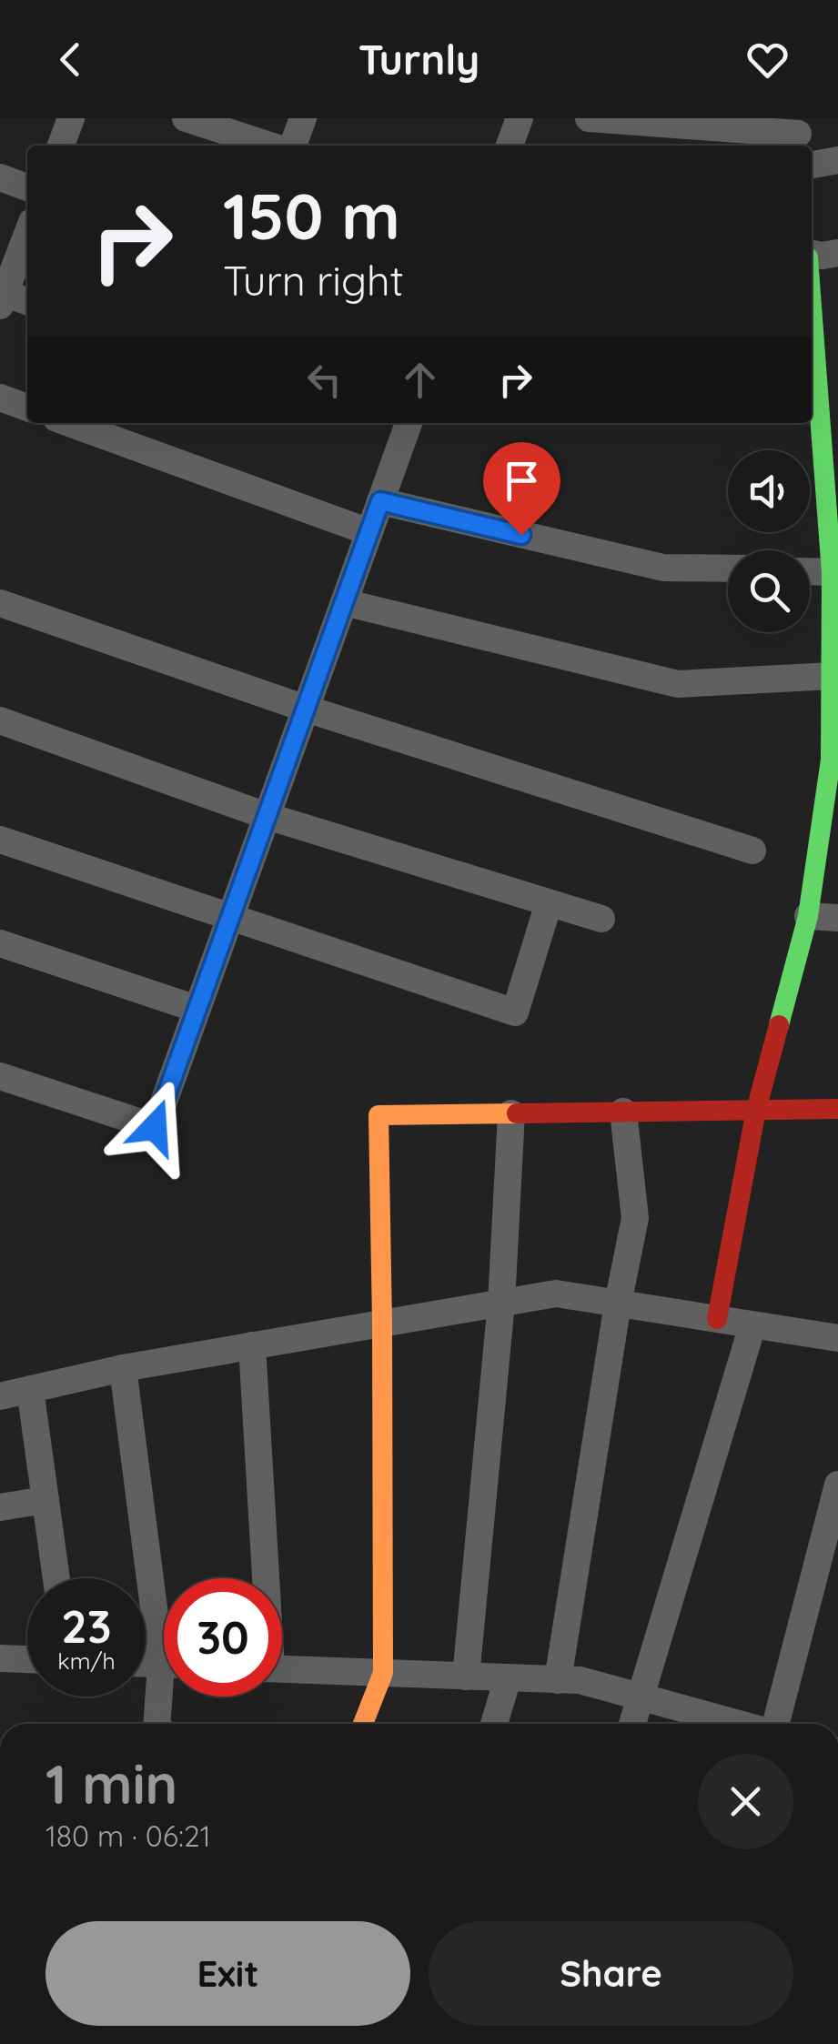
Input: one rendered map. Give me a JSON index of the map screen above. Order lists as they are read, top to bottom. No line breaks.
{"page":{"header":"Turnly","turn":["150 m","Turn right"],"speed":"23 km/h","limit":"30","heading":["1 min","180 m · 06:21"],"buttons":["Exit","Share"]}}
